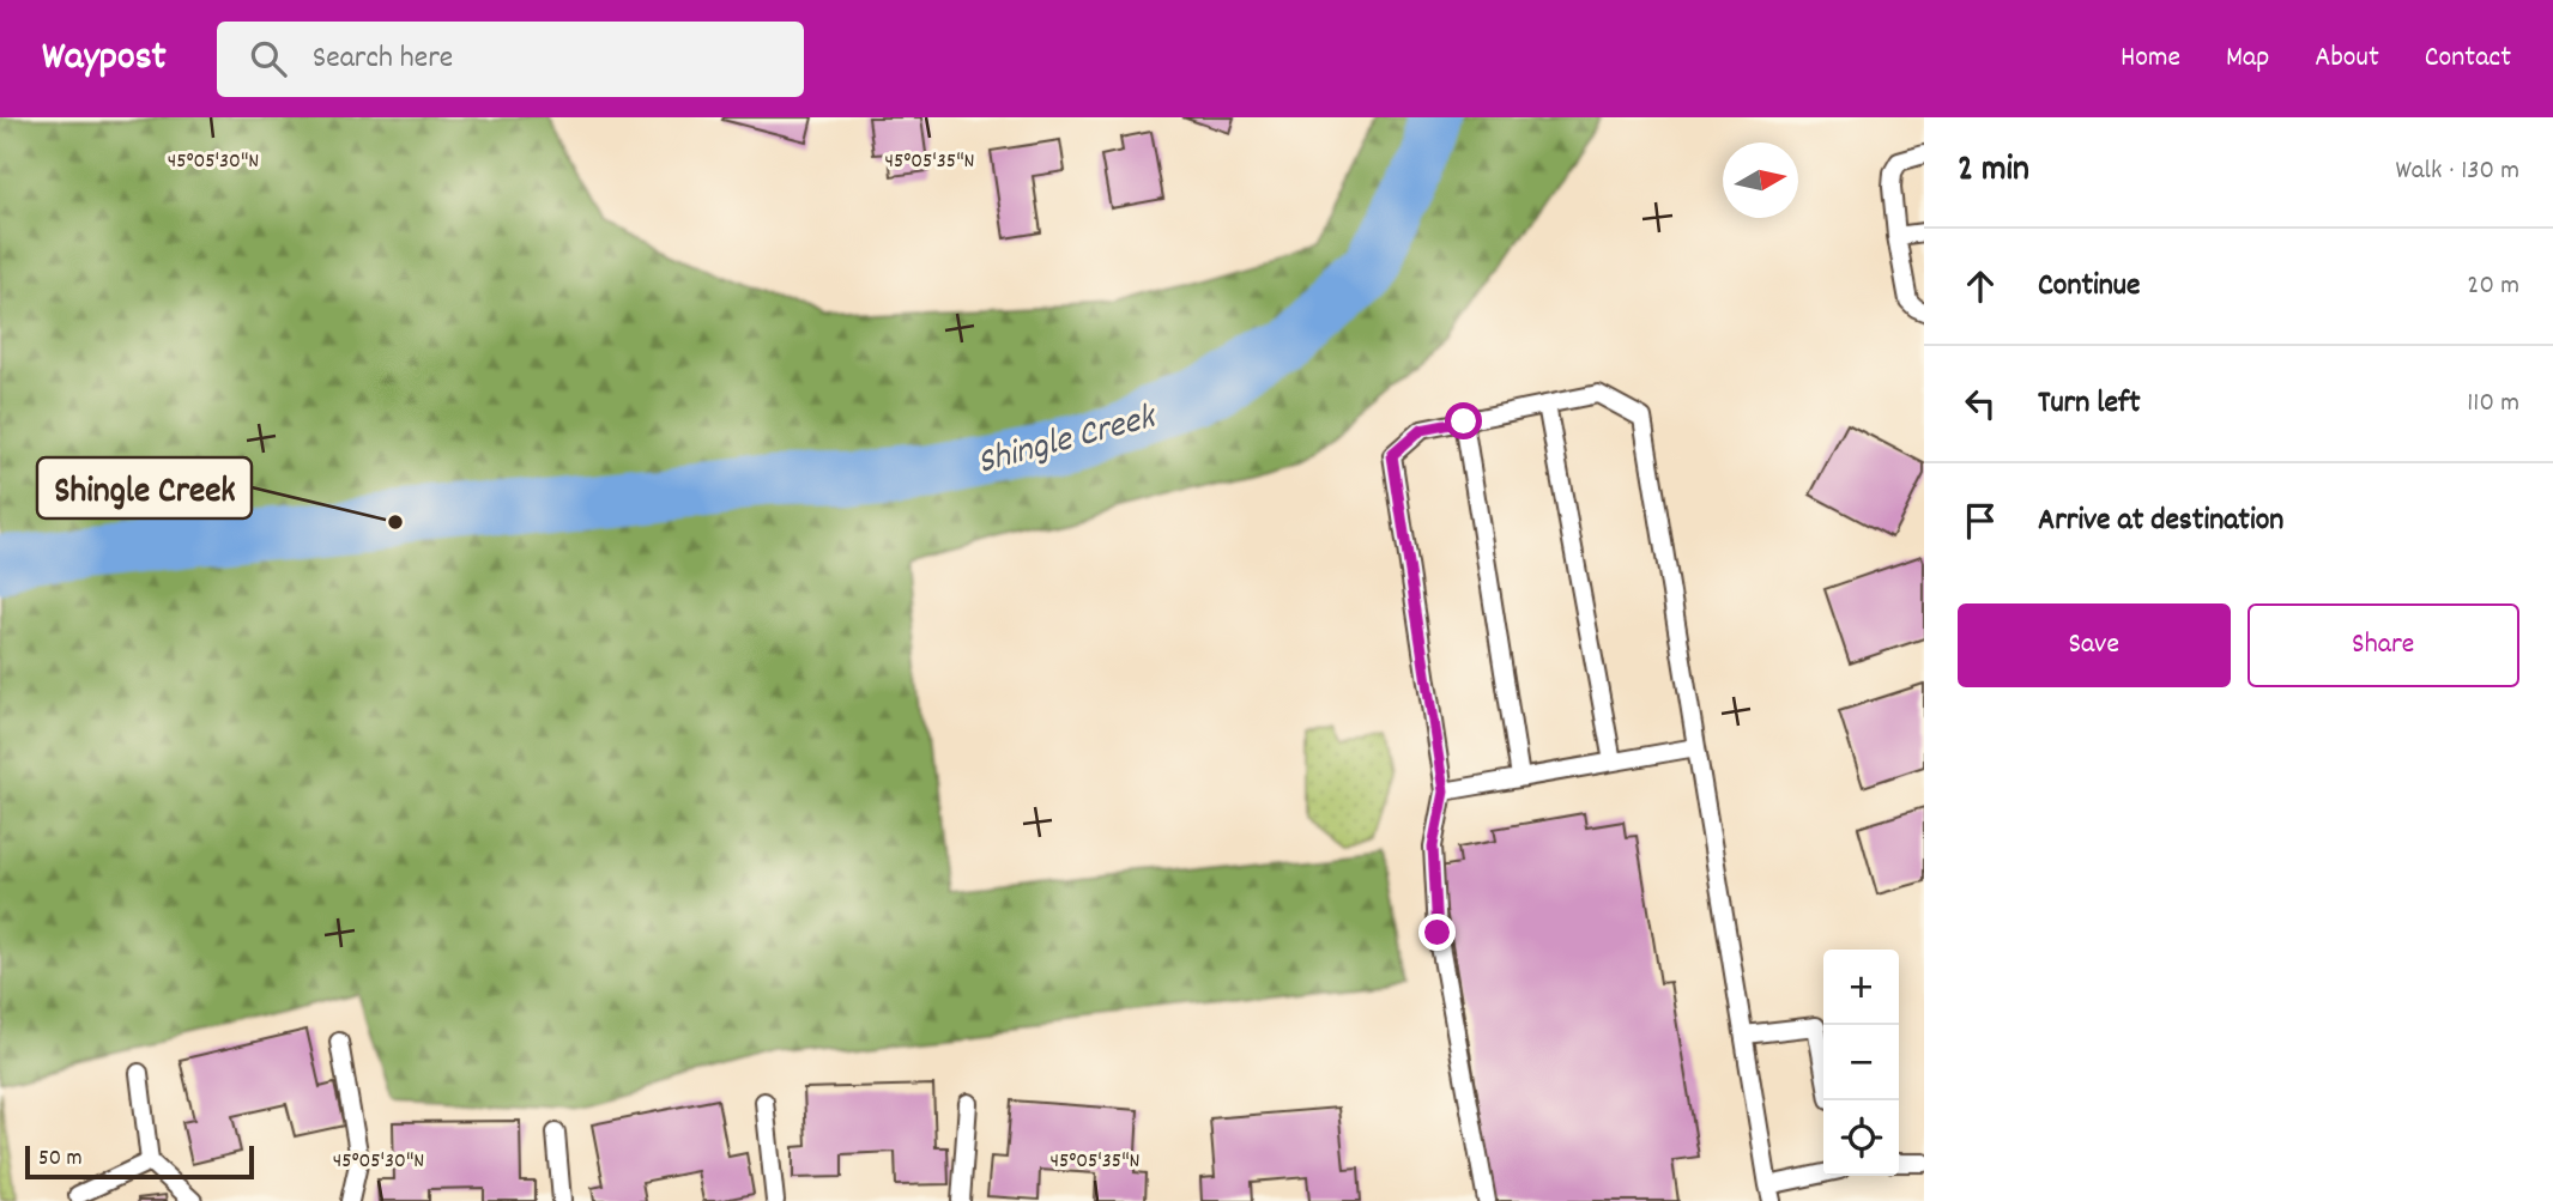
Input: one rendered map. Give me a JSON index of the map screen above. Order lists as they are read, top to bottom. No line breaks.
{"water":["Shingle Creek"],"places":["Shingle Creek"],"scale_bar":"50 m","north":"right","page":{"header":"Waypost","search":"Search here","nav":["Home","Map","About","Contact"],"heading":["2 min","Walk · 130 m"],"list":[["Continue","20 m"],["Turn left","110 m"],"Arrive at destination"],"buttons":["Save","Share"],"map_buttons":["+","−"],"scale":"50 m"},"coordinates":["45°05'30\"N","45°05'35\"N"]}
